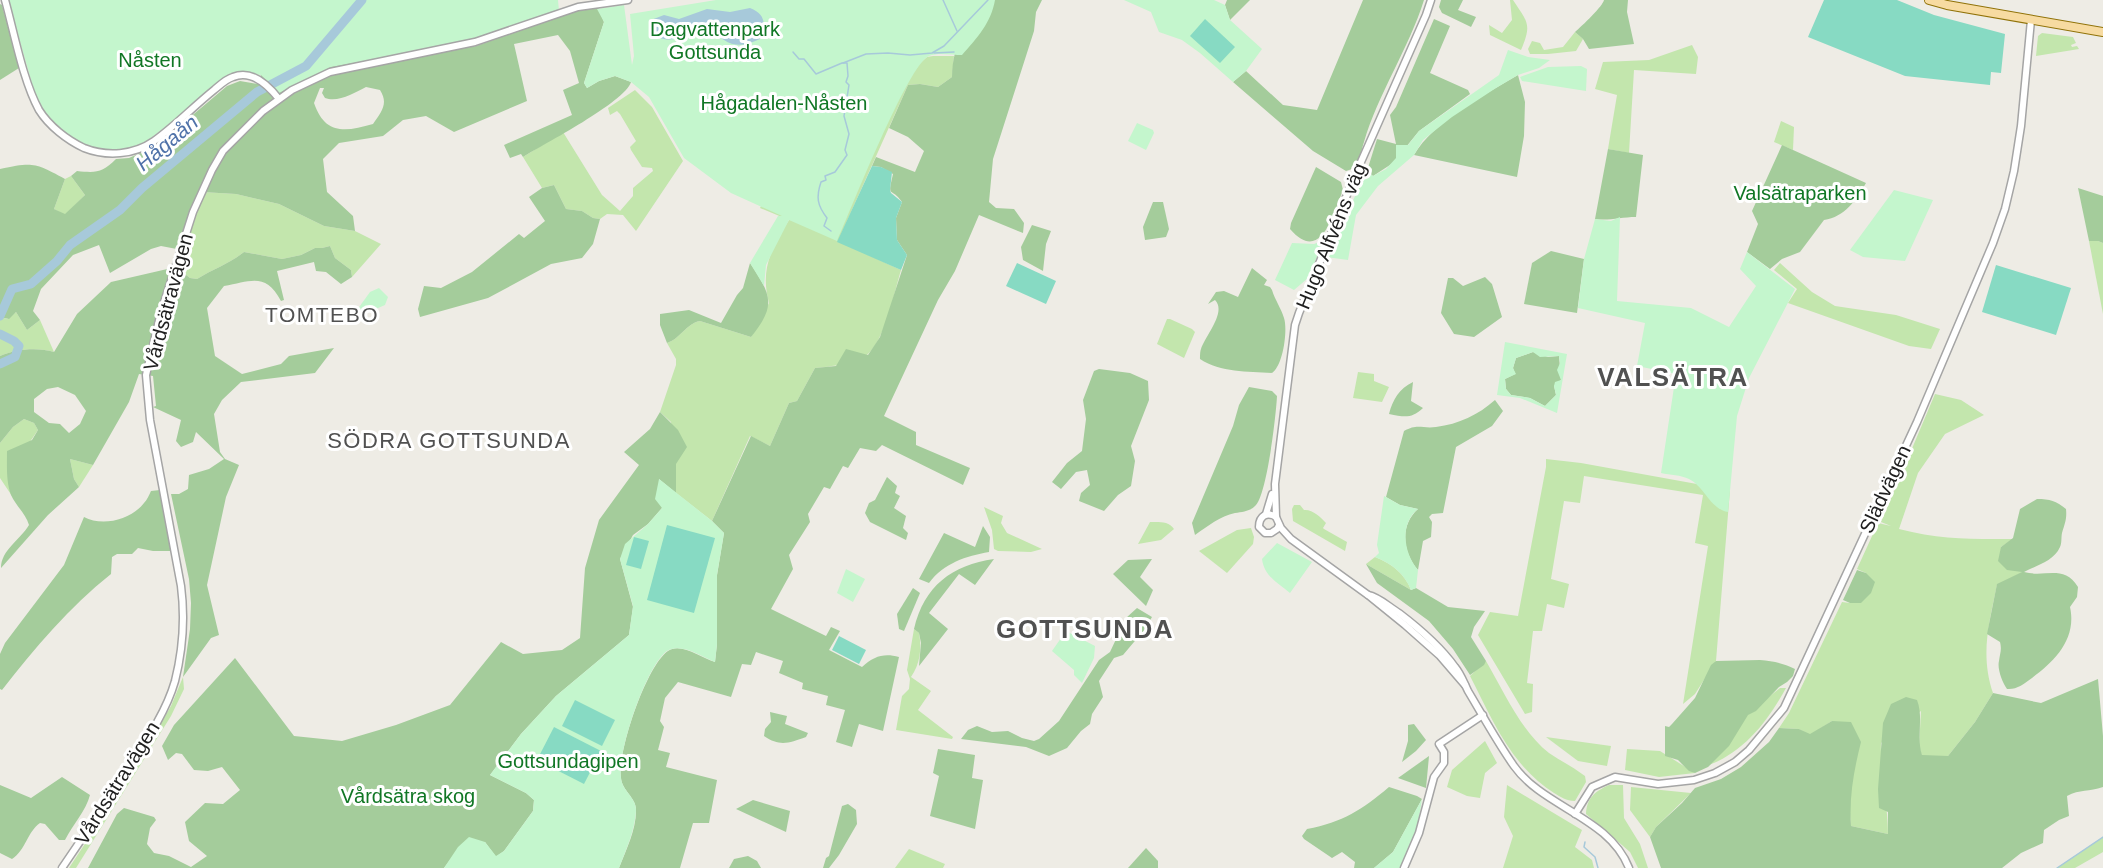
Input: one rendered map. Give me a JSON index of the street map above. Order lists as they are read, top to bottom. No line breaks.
{"streets":{"street":["Hugo Alfvéns väg","Vårdsätravägen","Slädvägen"]},"districts":["TOMTEBO","VALSÄTRA","SÖDRA GOTTSUNDA","GOTTSUNDA"],"water":["Hågaån"],"parks":["Dagvattenpark Gottsunda","Nåsten","Hågadalen-Nåsten","Valsätraparken","Gottsundagipen","Vårdsätra skog"]}
